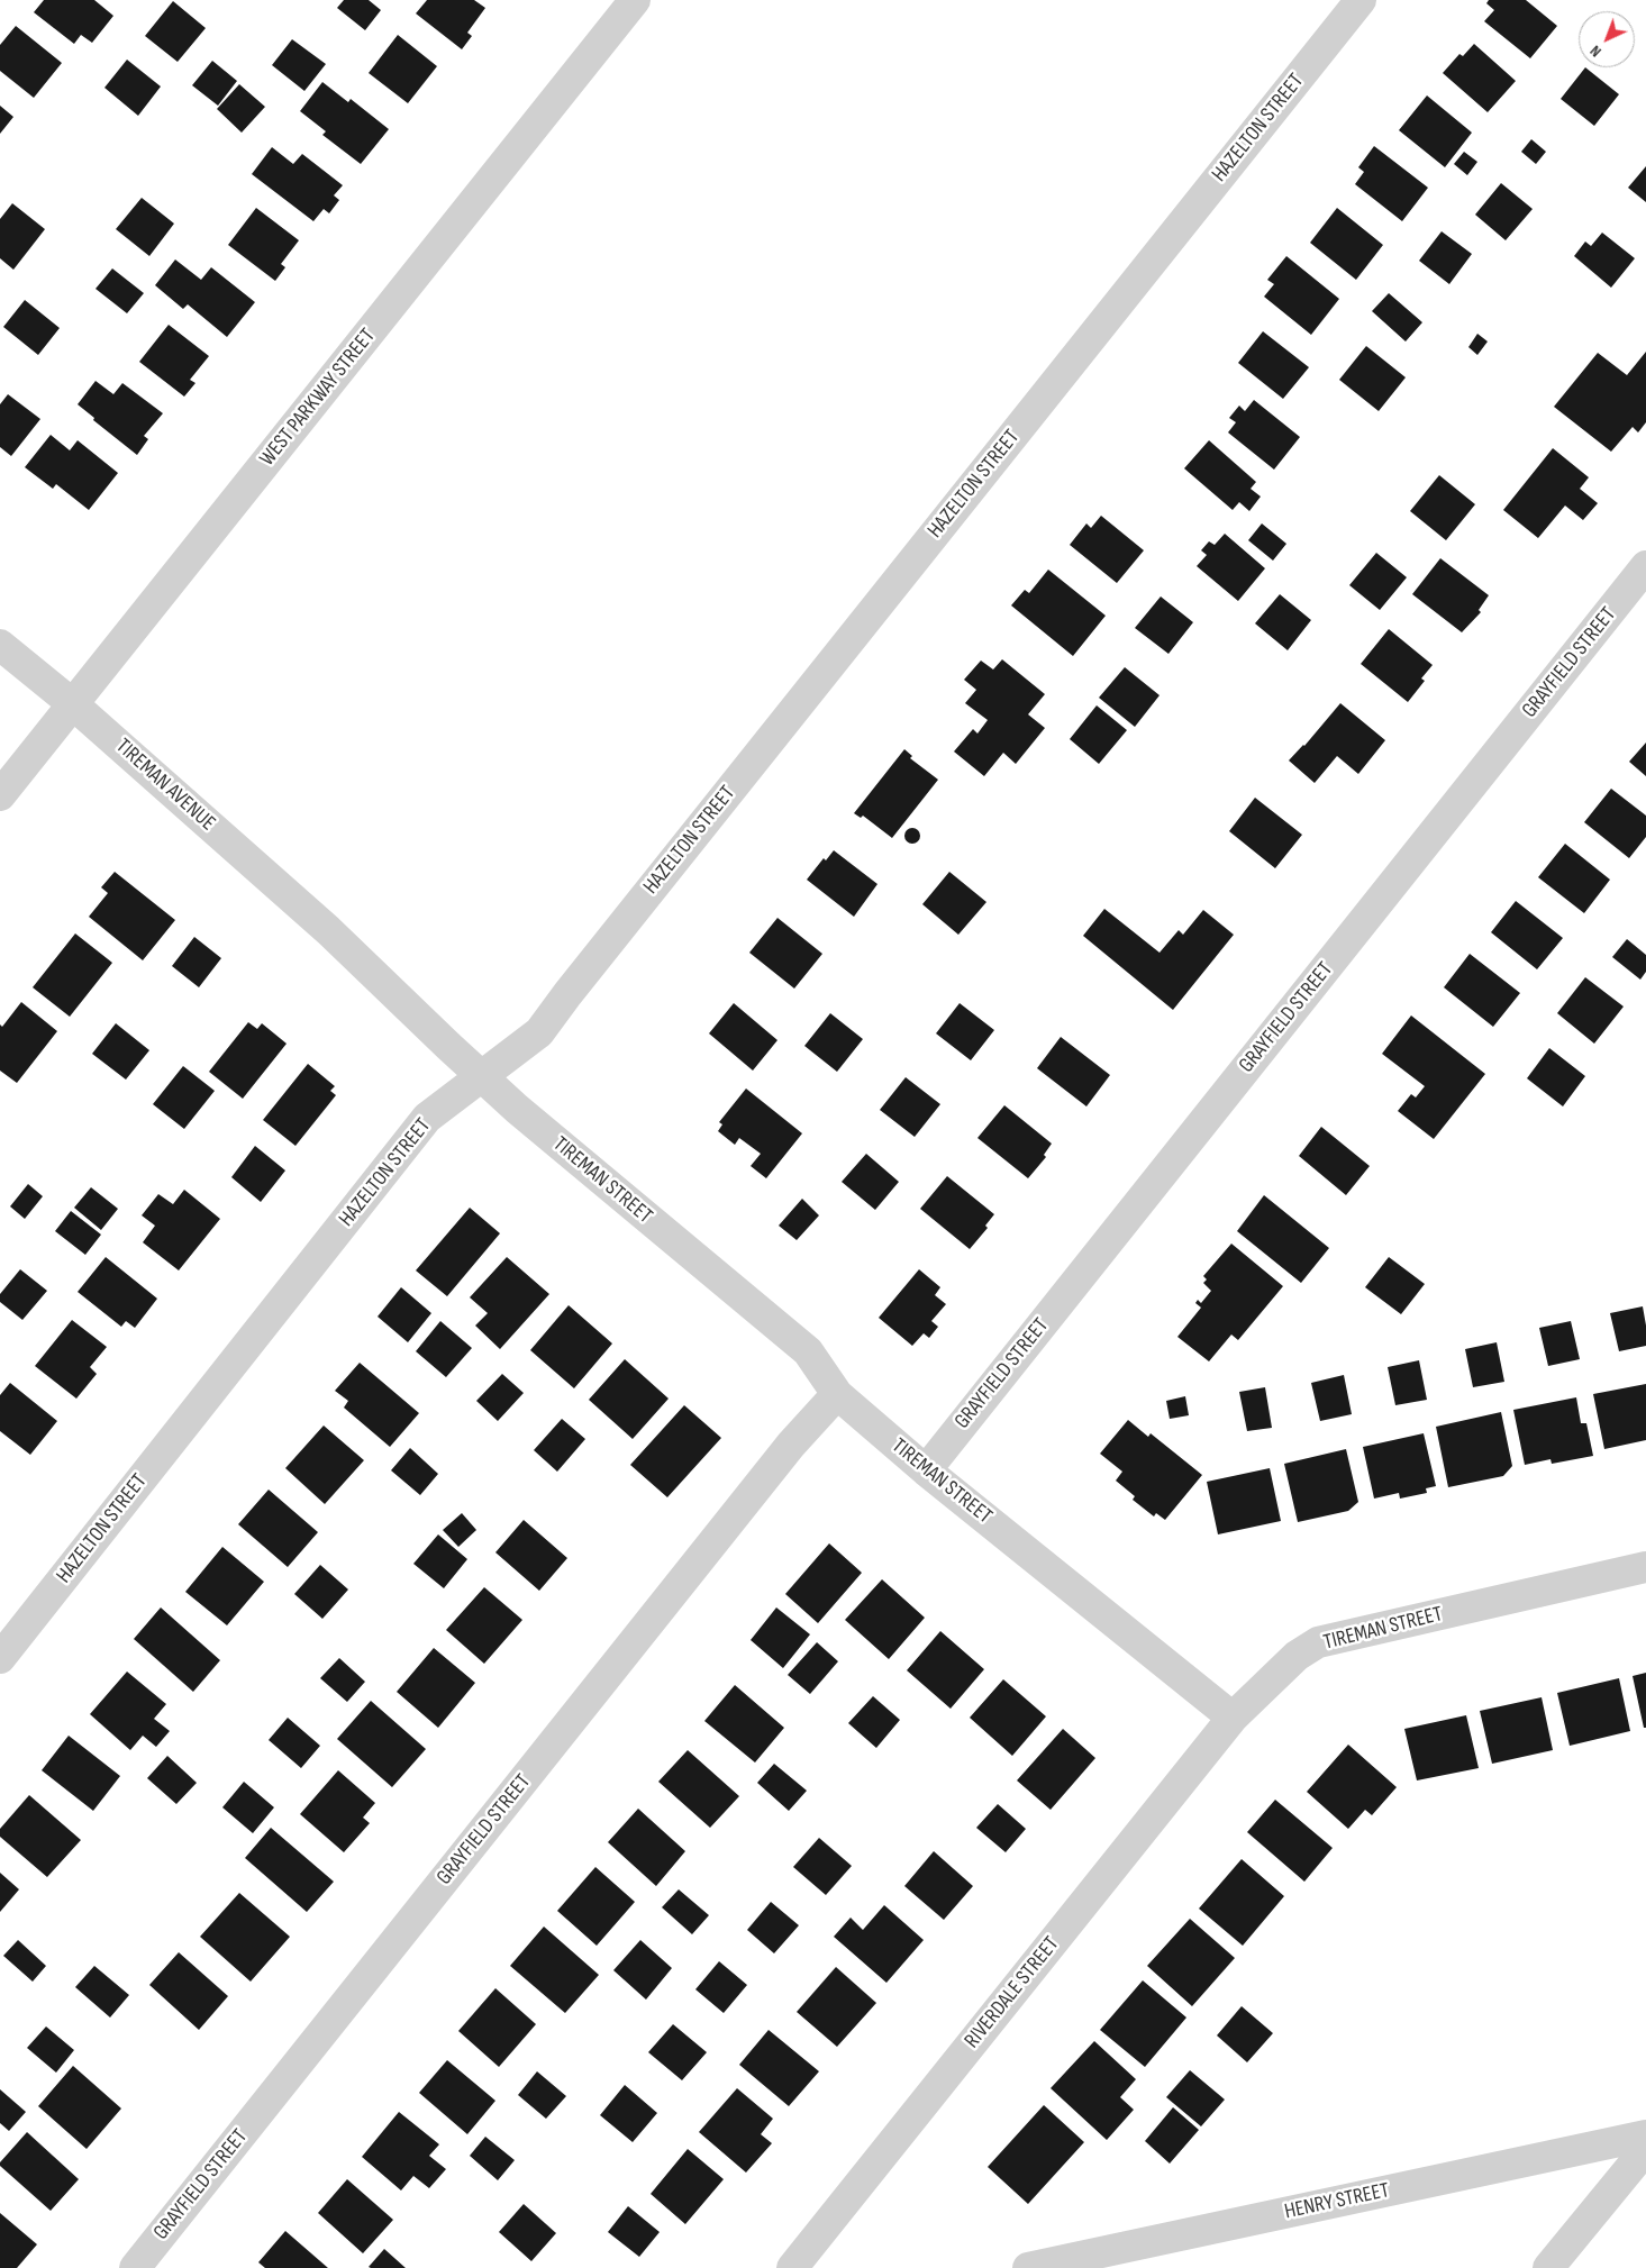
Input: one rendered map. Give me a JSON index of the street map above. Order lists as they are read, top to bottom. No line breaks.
{"streets":{"street":["HAZELTON STREET","WEST PARKWAY STREET","GRAYFIELD STREET","TIREMAN AVENUE","TIREMAN STREET","RIVERDALE STREET","HENRY STREET"]},"crossings":[["HAZELTON STREET","TIREMAN STREET"],["WEST PARKWAY STREET","TIREMAN AVENUE"],["GRAYFIELD STREET","TIREMAN STREET"],["TIREMAN AVENUE","TIREMAN STREET"],["TIREMAN STREET","RIVERDALE STREET"]],"north":"bottom left"}
